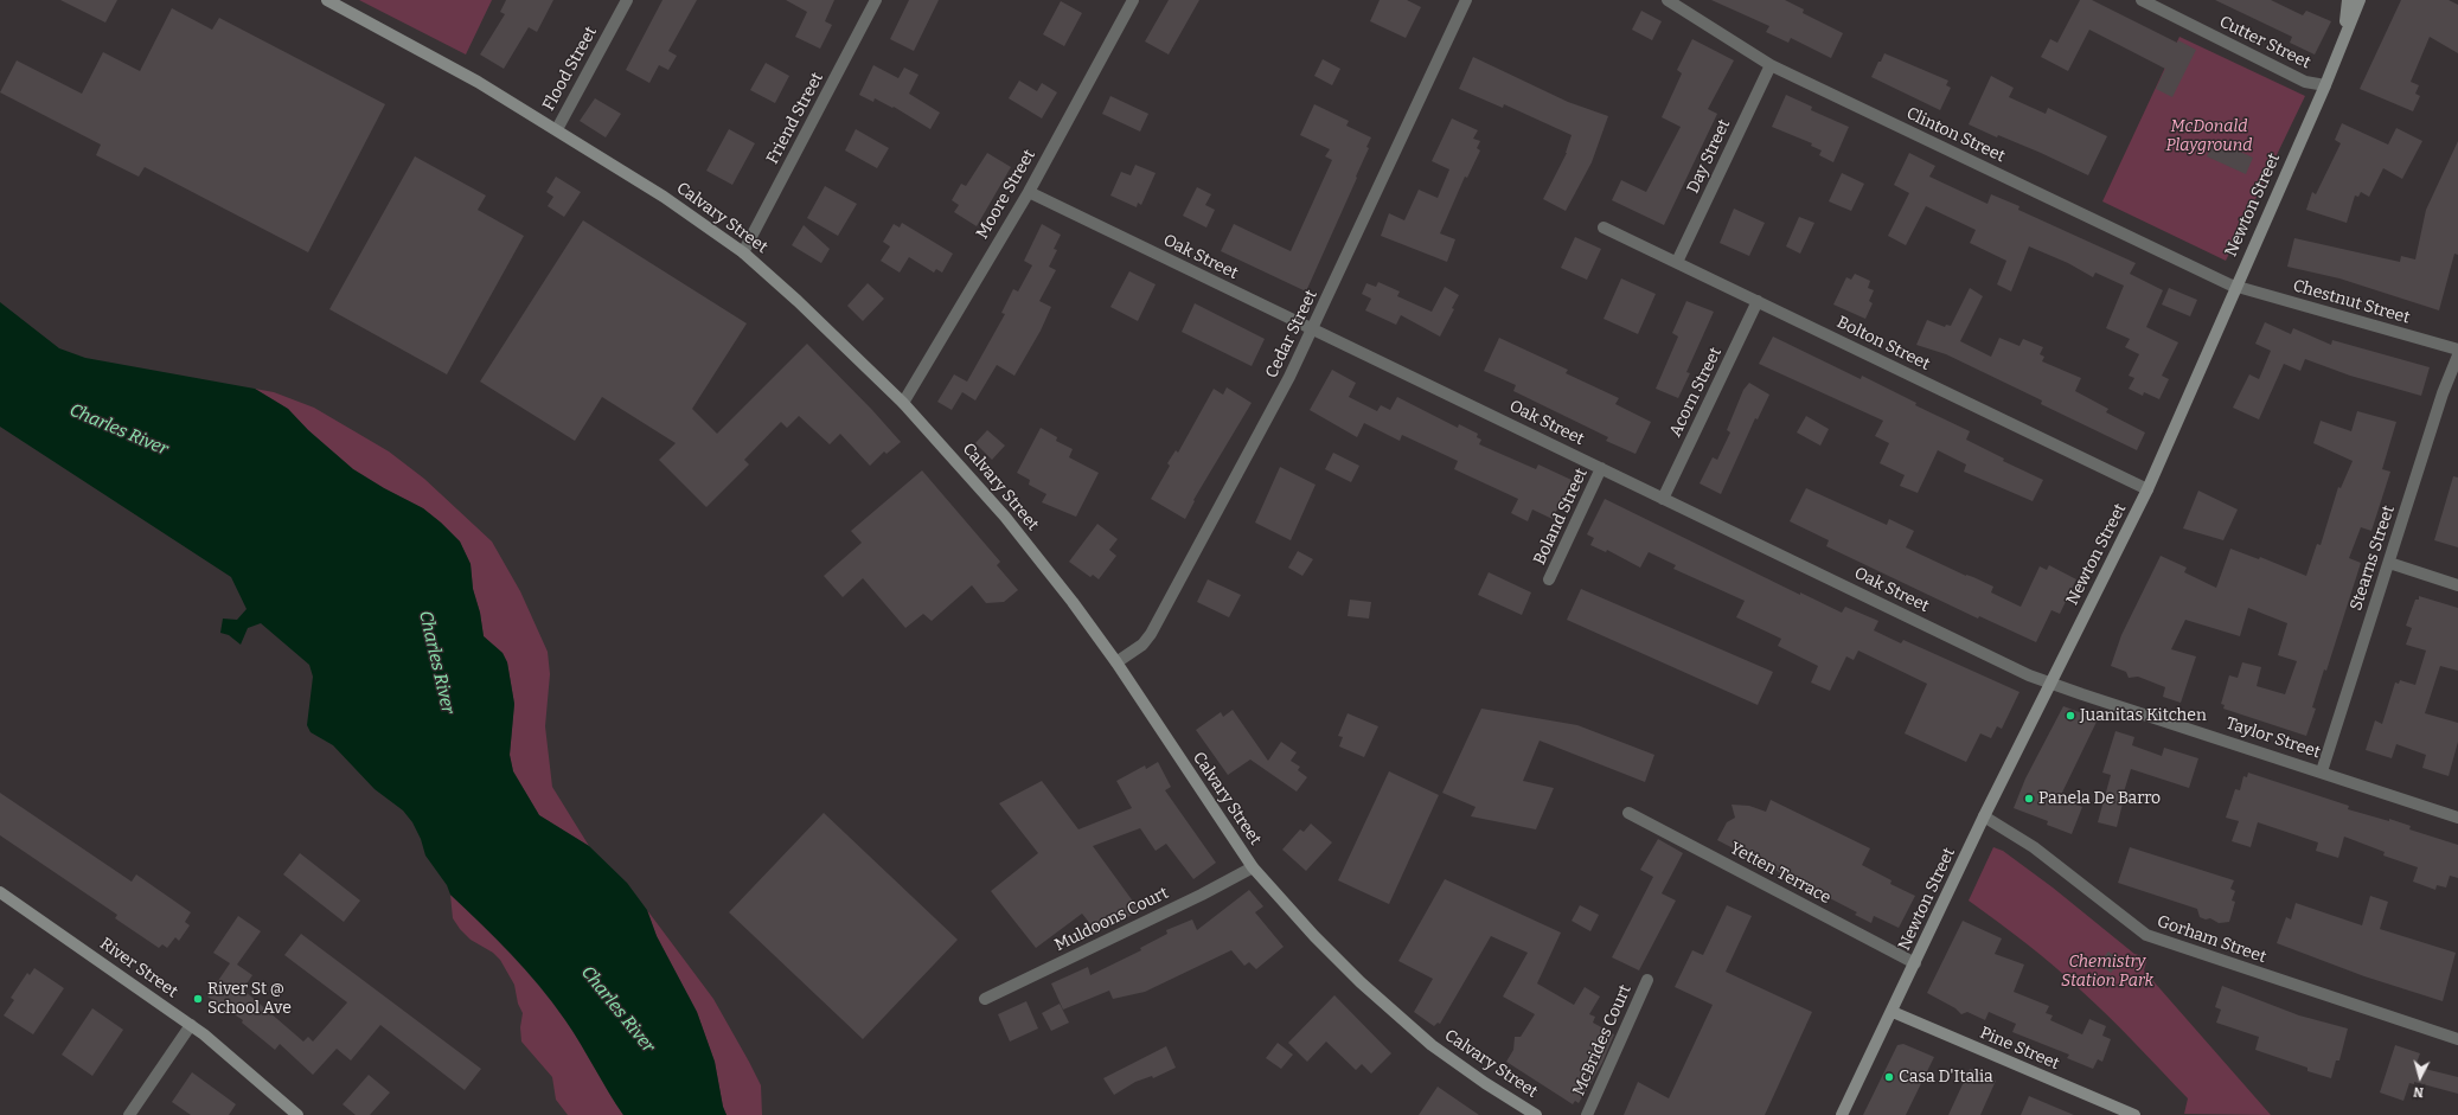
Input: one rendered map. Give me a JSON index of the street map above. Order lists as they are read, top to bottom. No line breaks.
{"streets":{"street":["Cutter Street","Flood Street","Friend Street","Clinton Street","Day Street","Moore Street","Newton Street","Calvary Street","Oak Street","Chestnut Street","Cedar Street","Bolton Street","Acorn Street","Boland Street","Stearns Street","Taylor Street","Yetten Terrace","Muldoons Court","Gorham Street","River Street","McBrides Court","Pine Street"]},"crossings":[["Cutter Street","Newton Street"],["Flood Street","Calvary Street"],["Friend Street","Calvary Street"],["Clinton Street","Day Street"],["Clinton Street","Newton Street"],["Clinton Street","Chestnut Street"],["Day Street","Bolton Street"],["Moore Street","Calvary Street"],["Moore Street","Oak Street"],["Newton Street","Oak Street"],["Newton Street","Chestnut Street"],["Newton Street","Bolton Street"],["Newton Street","Taylor Street"],["Newton Street","Yetten Terrace"],["Newton Street","Gorham Street"],["Newton Street","Pine Street"],["Calvary Street","Cedar Street"],["Calvary Street","Muldoons Court"],["Oak Street","Cedar Street"],["Oak Street","Acorn Street"],["Oak Street","Boland Street"],["Oak Street","Taylor Street"],["Bolton Street","Acorn Street"],["Stearns Street","Taylor Street"]],"water":["Charles River"],"parks":["McDonald Playground","Chemistry Station Park"],"places":["Juanitas Kitchen","Panela De Barro","River St @ School Ave","Casa D'Italia"],"north":"bottom"}
